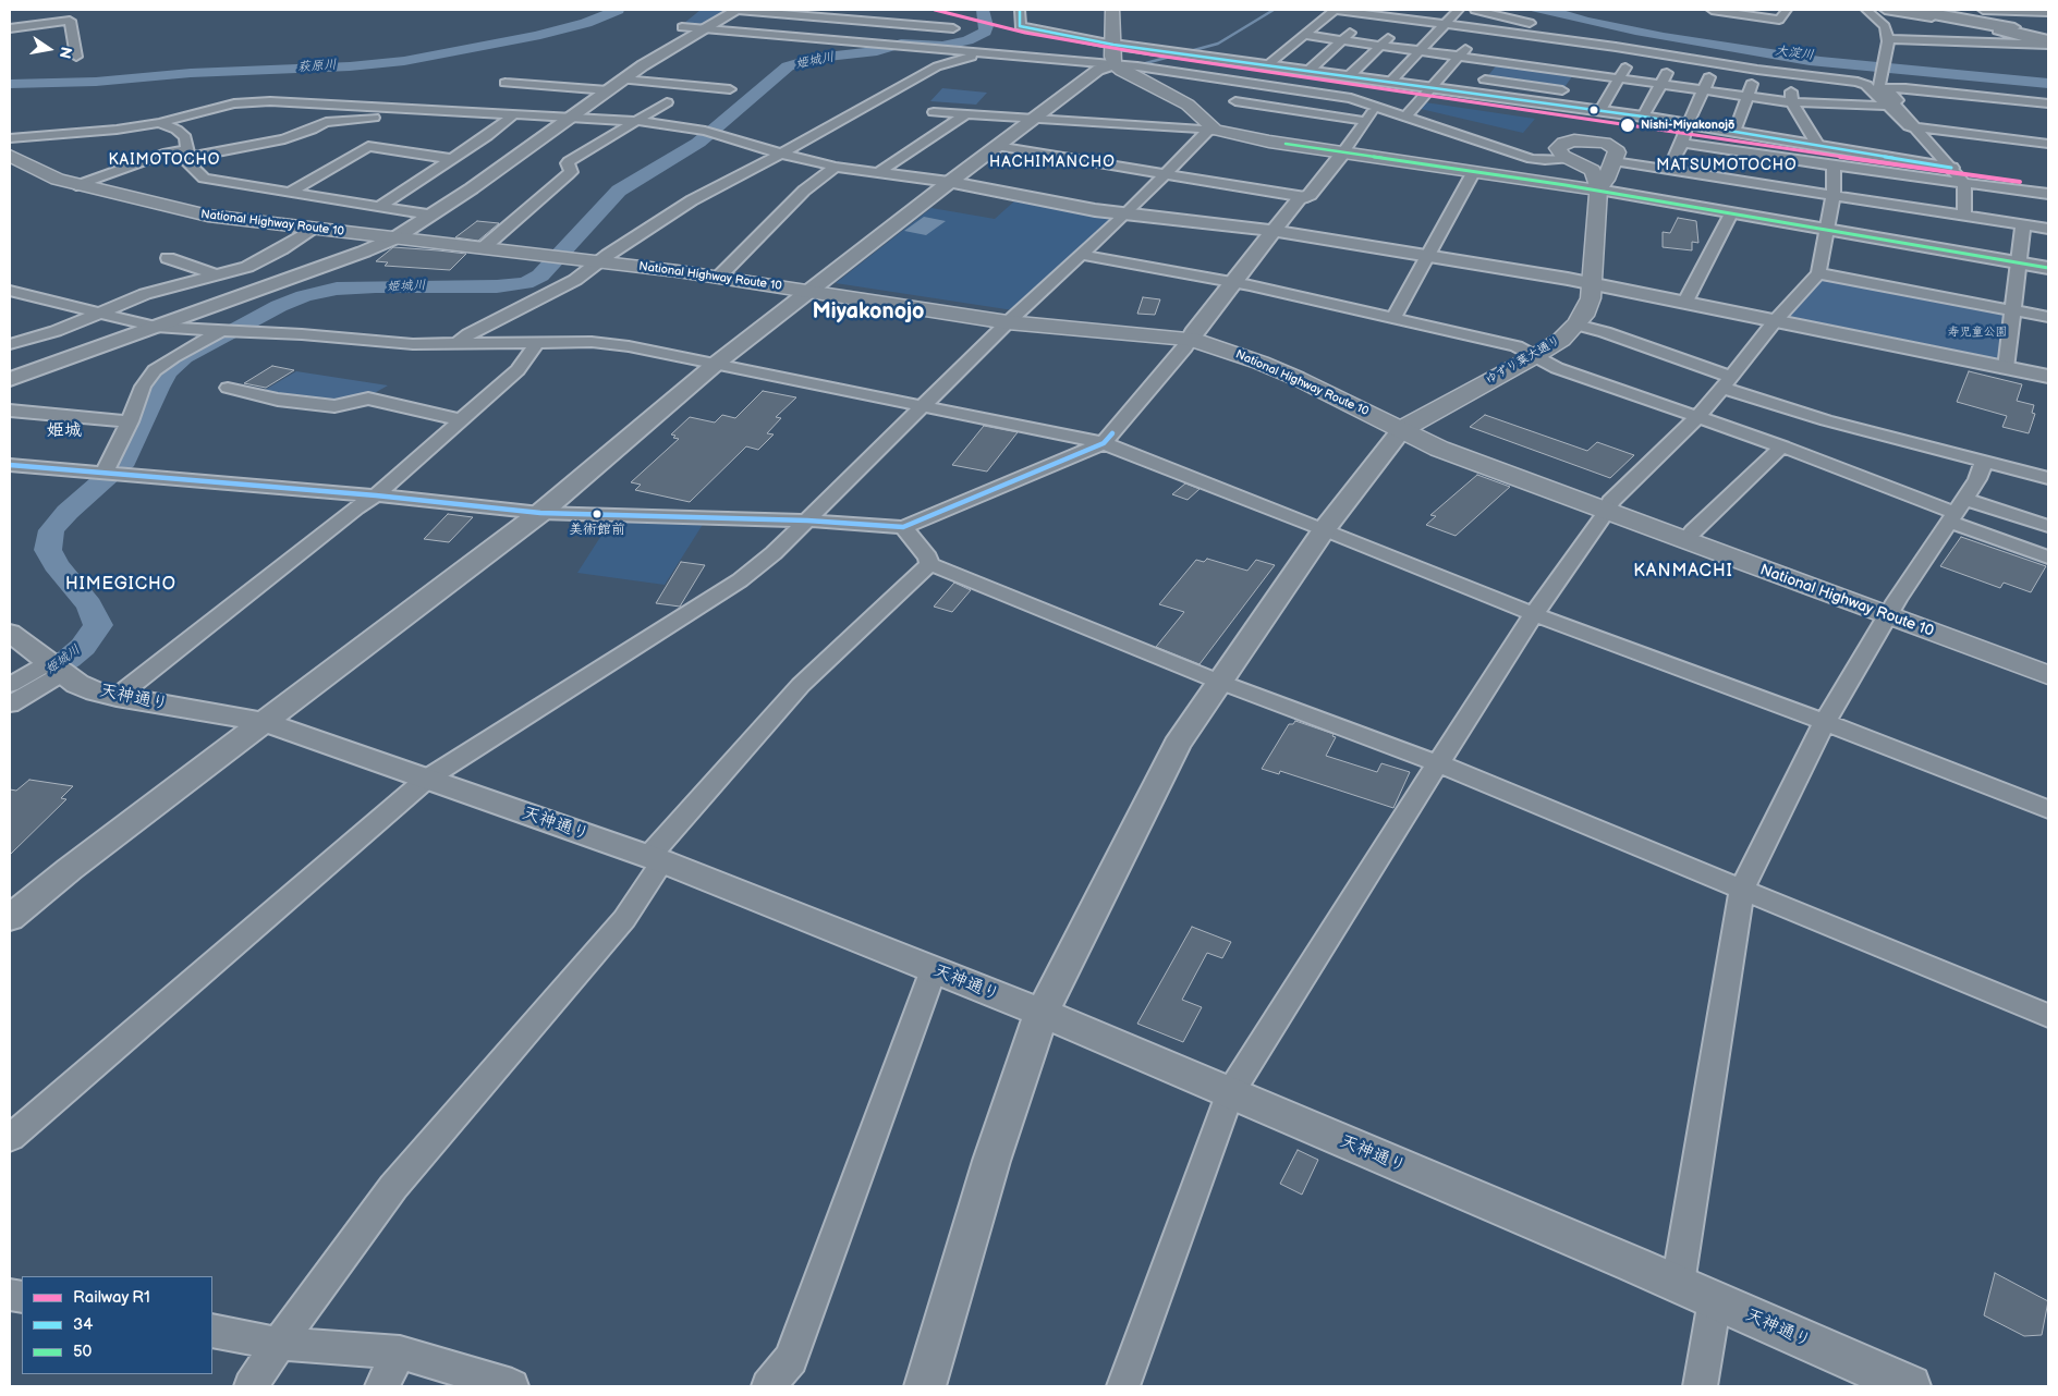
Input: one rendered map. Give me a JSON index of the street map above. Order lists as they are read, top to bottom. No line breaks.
{"streets":{"main road":["National Highway Route 10","ゆずり葉大通り"],"street":["天神通り"]},"crossings":[["National Highway Route 10","ゆずり葉大通り"]],"districts":["KAIMOTOCHO","HACHIMANCHO","MATSUMOTOCHO","Miyakonojo","姫城","KANMACHI","HIMEGICHO"],"water":["大淀川","姫城川","萩原川"],"parks":["寿児童公園"],"places":["Nishi-Miyakonojō","美術館前"],"lines":["rail line R1","transit line 34","transit line 50"],"legend":["Railway R1","34","50"],"north":"right"}
